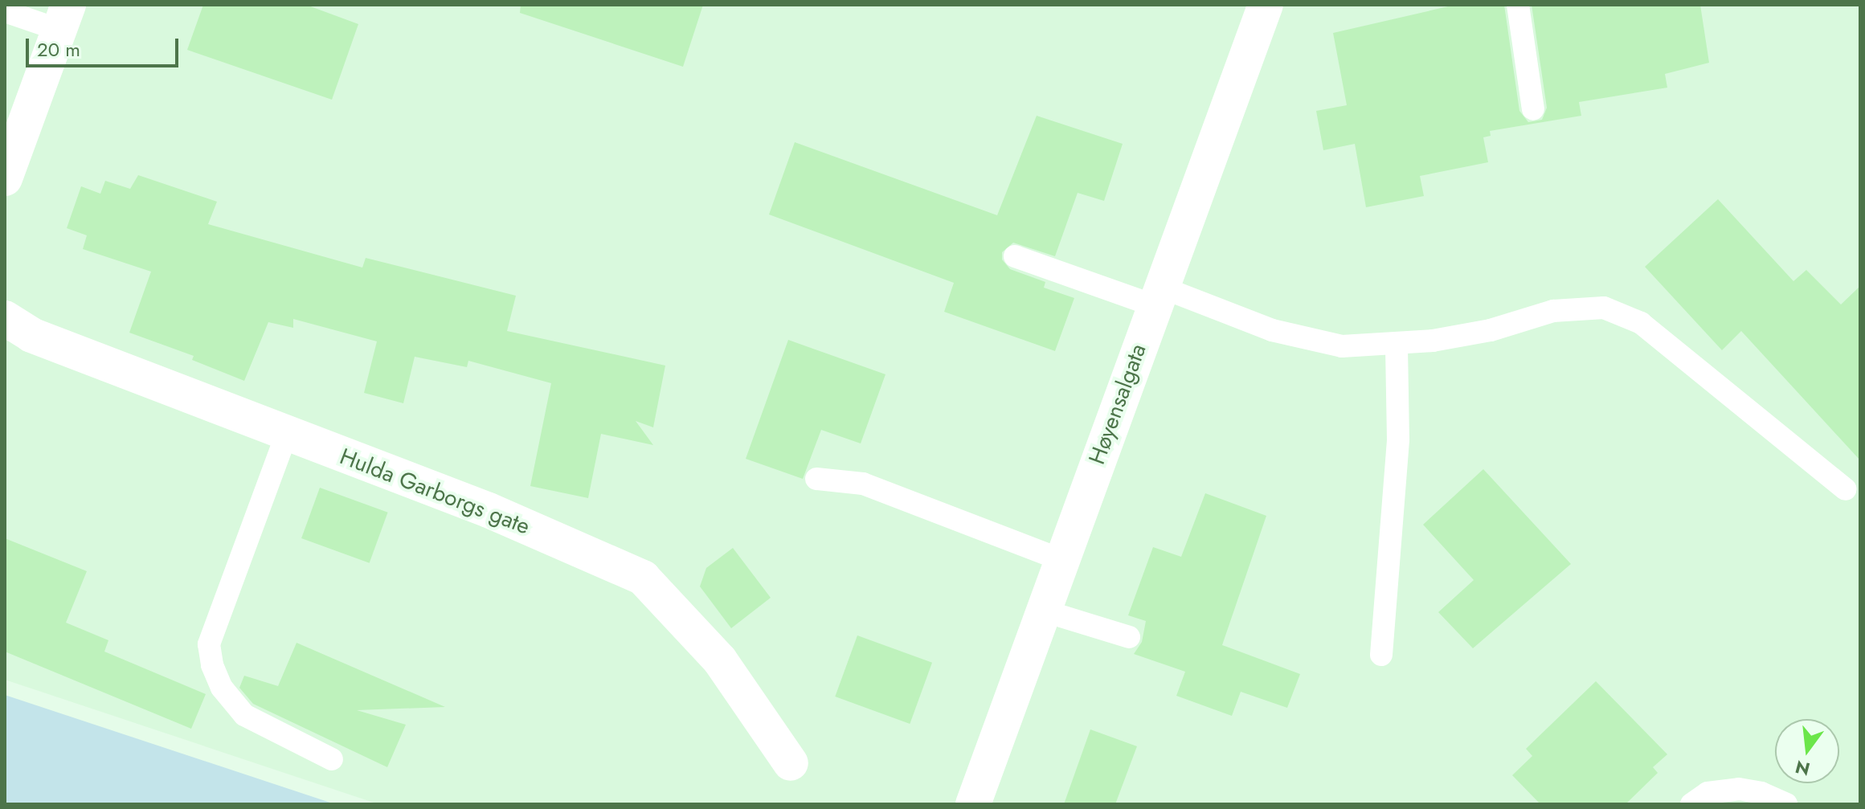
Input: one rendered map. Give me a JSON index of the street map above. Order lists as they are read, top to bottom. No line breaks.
{"streets":{"street":["Høyensalgata","Hulda Garborgs gate"]},"scale_bar":"20 m","north":"bottom"}
